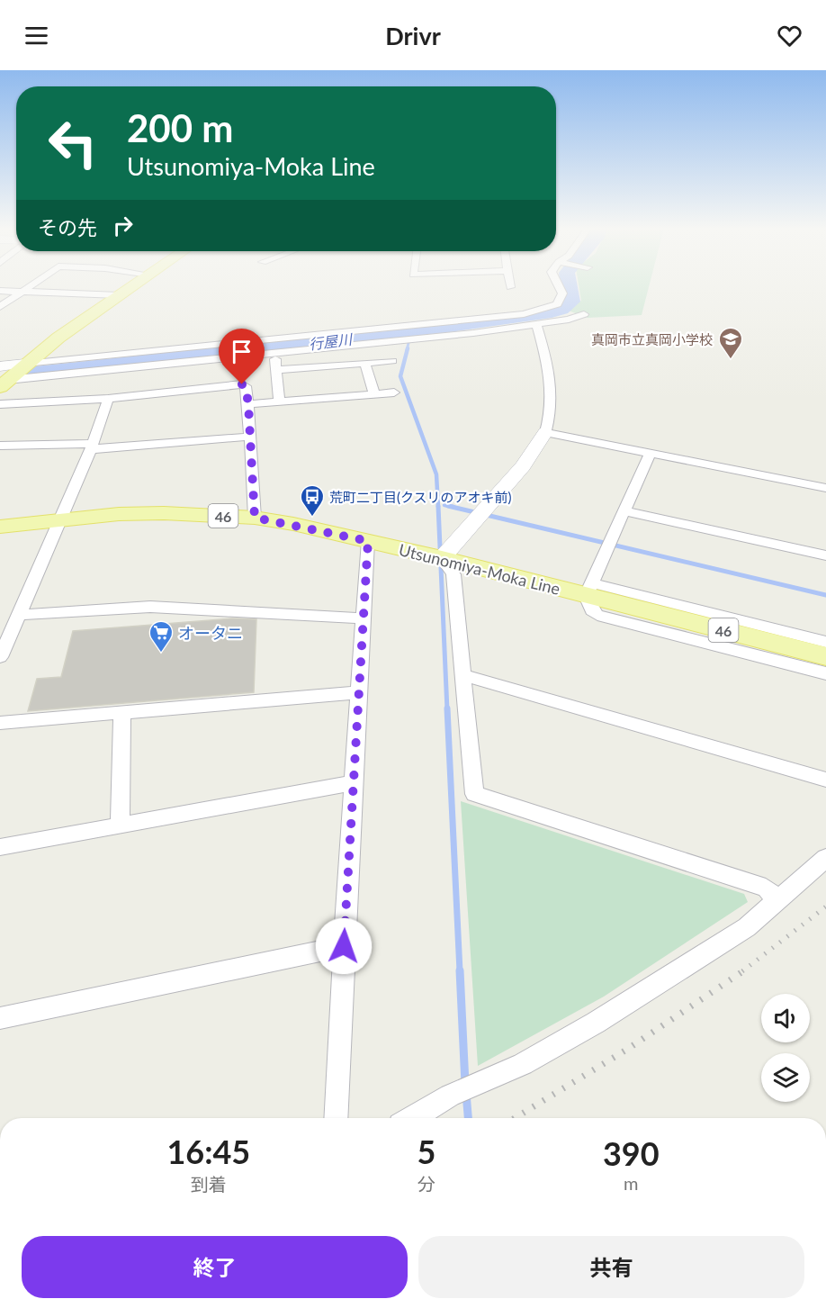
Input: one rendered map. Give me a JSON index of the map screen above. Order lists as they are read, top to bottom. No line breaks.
{"streets":{"main road":["46","Utsunomiya-Moka Line"]},"water":["行屋川"],"places":{"school or university":["真岡市立真岡小学校"],"bus stop":["荒町二丁目(クスリのアオキ前)"],"supermarket":["オータニ"]},"page":{"header":"Drivr","turn":["200 m","Utsunomiya-Moka Line"],"then":"その先","eta":["16:45","到着","5","分","390","m"],"buttons":["終了","共有"]}}
